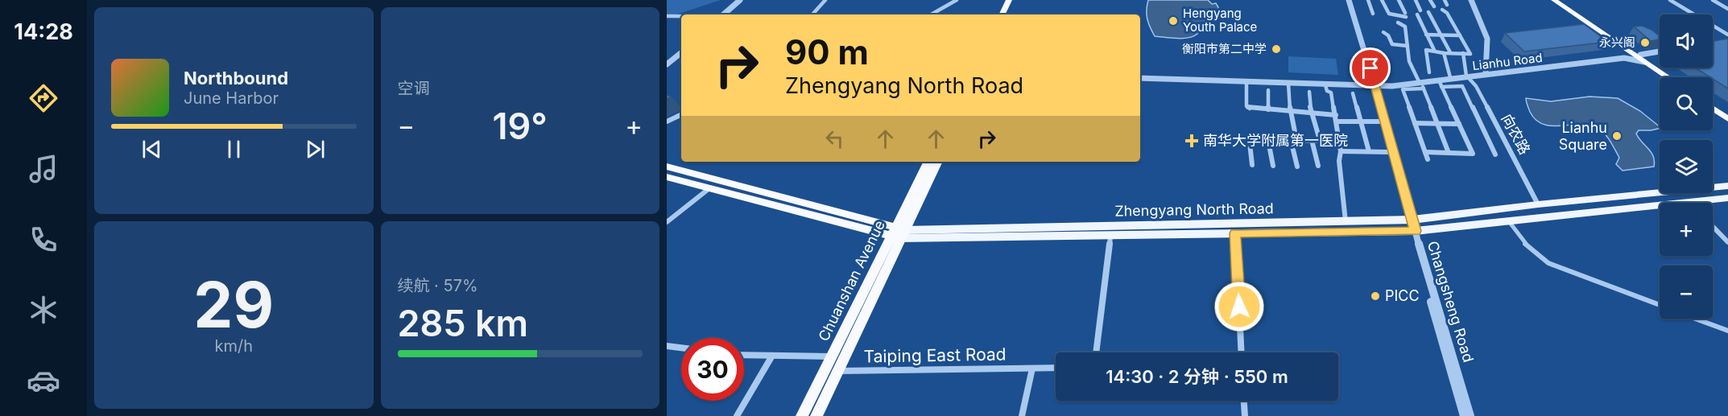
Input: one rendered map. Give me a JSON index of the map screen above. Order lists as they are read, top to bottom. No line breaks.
{"streets":{"highway":["Zhengyang North Road","Chuanshan Avenue"],"street":["Lianhu Road","向农路","Changsheng Road","Taiping East Road"]},"crossings":[["Lianhu Road","向农路"],["Lianhu Road","Changsheng Road"],["向农路","Zhengyang North Road"],["Zhengyang North Road","Chuanshan Avenue"],["Zhengyang North Road","Changsheng Road"],["Chuanshan Avenue","Taiping East Road"]],"places":{"other":["Hengyang Youth Palace","永兴阁","衡阳市第二中学","Lianhu Square","PICC"],"health":["南华大学附属第一医院"]},"page":{"tabs":"14:28","tile":["空调",["29","km/h"],["续航 · 57%","285 km"]],"map_buttons":["+","−"],"turn":["90 m","Zhengyang North Road"],"song":["Northbound","June Harbor"],"heat":["−","19°","+"],"limit":"30","trip":"14:30 · 2 分钟 · 550 m"}}
